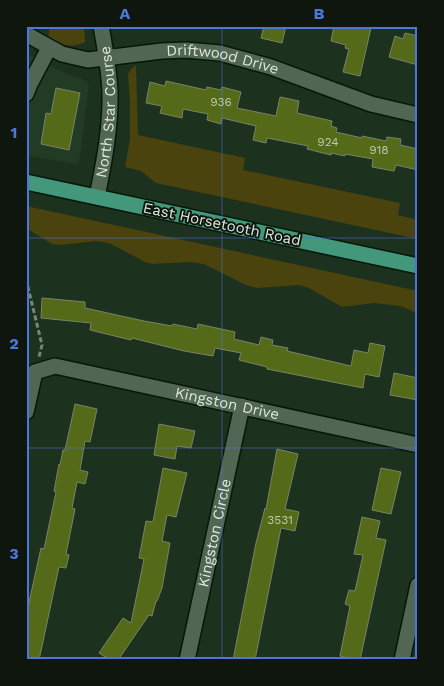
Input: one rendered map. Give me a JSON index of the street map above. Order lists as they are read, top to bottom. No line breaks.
{"streets":{"main road":["East Horsetooth Road"],"street":["Driftwood Drive","North Star Course","Kingston Drive","Kingston Circle"]},"crossings":[["Driftwood Drive","North Star Course"],["North Star Course","East Horsetooth Road"],["Kingston Drive","Kingston Circle"]],"house_numbers":["936","924","918","3531"],"grid":{"columns":["A","B"],"rows":["1","2","3"]}}
